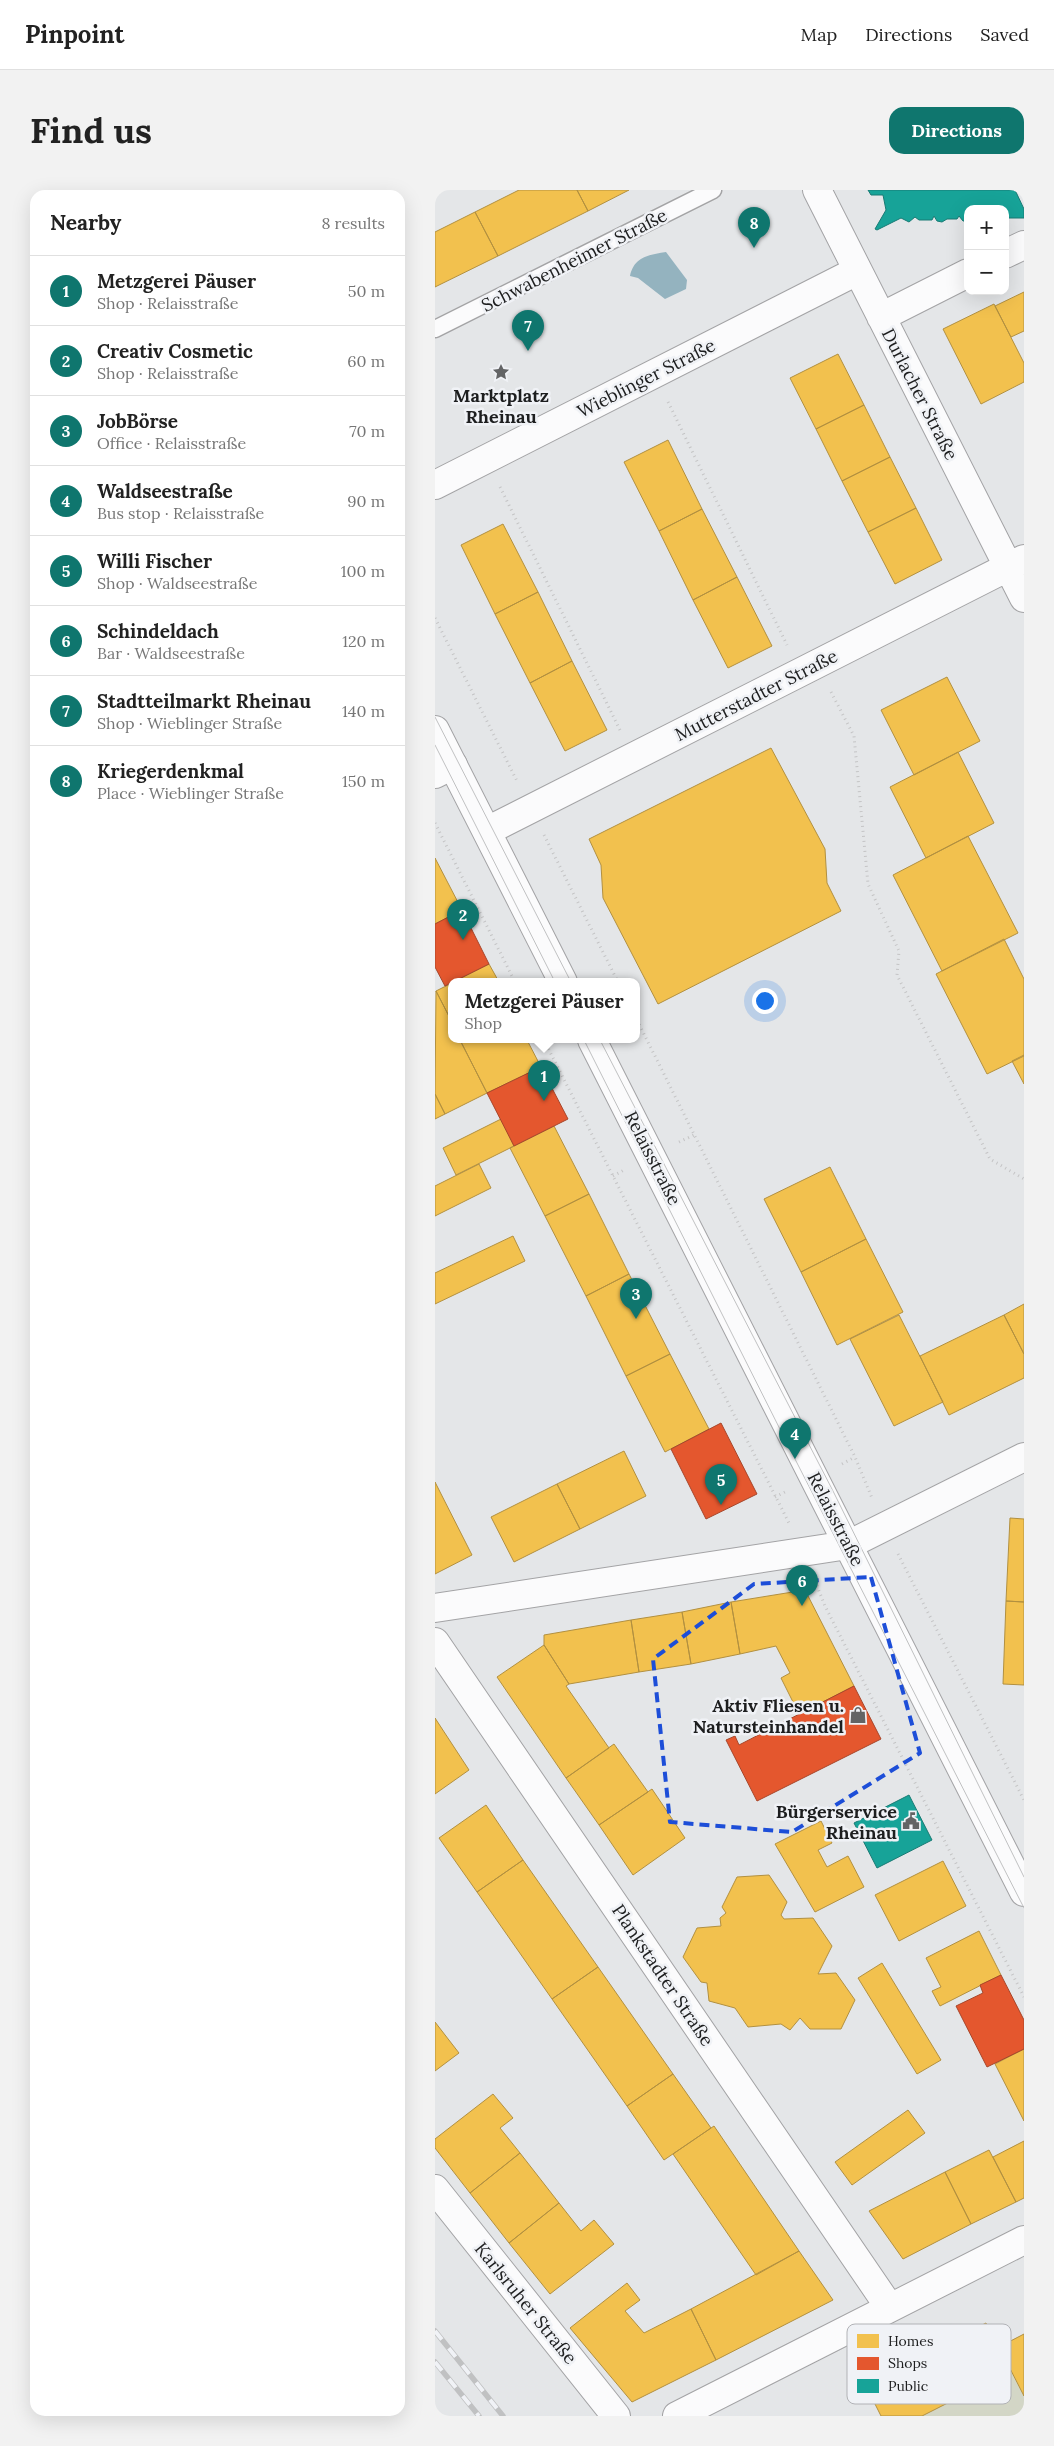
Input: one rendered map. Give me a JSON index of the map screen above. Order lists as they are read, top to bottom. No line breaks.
{"streets":{"street":["Wieblinger Straße","Durlacher Straße","Mutterstadter Straße","Relaisstraße","Plankstadter Straße","Karlsruher Straße"],"lane":["Schwabenheimer Straße"]},"crossings":[["Wieblinger Straße","Durlacher Straße"],["Durlacher Straße","Mutterstadter Straße"]],"places":{"place":["Marktplatz Rheinau"],"shop":["Aktiv Fliesen u. Natursteinhandel"],"public building":["Bürgerservice Rheinau"]},"legend":["Homes","Shops","Public"],"page":{"header":"Pinpoint","nav":["Map","Directions","Saved"],"buttons":"Directions","title":"Find us","heading":["Nearby","8 results"],"map_buttons":["+","−"],"pins":["8","7","2","1","3","4","5","6"],"list":[{"mark":"1","name":"Metzgerei Päuser","note":"Shop · Relaisstraße","value":"50 m"},{"mark":"2","name":"Creativ Cosmetic","note":"Shop · Relaisstraße","value":"60 m"},{"mark":"3","name":"JobBörse","note":"Office · Relaisstraße","value":"70 m"},{"mark":"4","name":"Waldseestraße","note":"Bus stop · Relaisstraße","value":"90 m"},{"mark":"5","name":"Willi Fischer","note":"Shop · Waldseestraße","value":"100 m"},{"mark":"6","name":"Schindeldach","note":"Bar · Waldseestraße","value":"120 m"},{"mark":"7","name":"Stadtteilmarkt Rheinau","note":"Shop · Wieblinger Straße","value":"140 m"},{"mark":"8","name":"Kriegerdenkmal","note":"Place · Wieblinger Straße","value":"150 m"}],"popup":["Metzgerei Päuser","Shop"]}}
